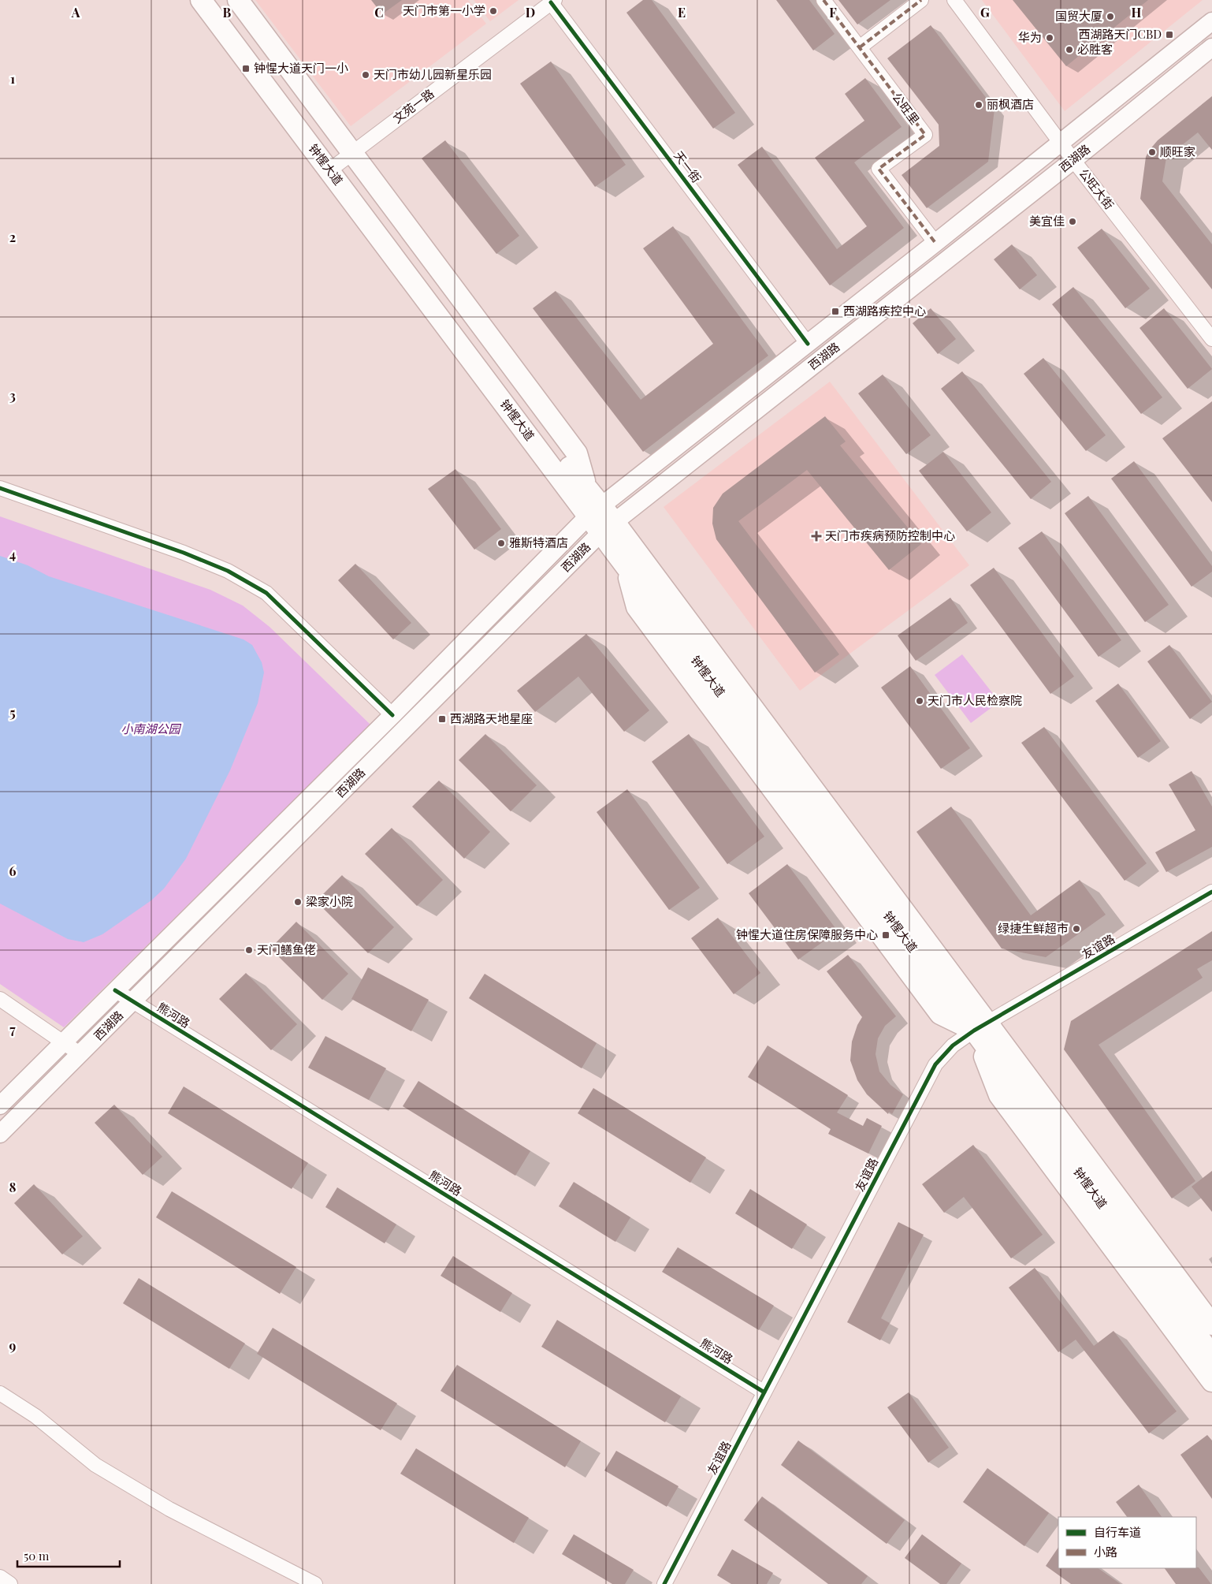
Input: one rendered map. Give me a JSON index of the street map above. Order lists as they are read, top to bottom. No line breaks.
{"streets":{"highway":["钟惺大道"],"main road":["西湖路"],"street":["文苑一路","公旺里","天一街","公旺大街","友谊路","熊河路"]},"crossings":[["文苑一路","钟惺大道"],["文苑一路","天一街"],["公旺里","西湖路"],["西湖路","钟惺大道"],["西湖路","天一街"],["西湖路","公旺大街"],["西湖路","熊河路"],["钟惺大道","友谊路"],["友谊路","熊河路"]],"parks":["小南湖公园"],"places":{"other":["天门市第一小学","国贸大厦","华为","必胜客","天门市幼儿园新星乐园","丽枫酒店","顺旺家","美宜佳","雅斯特酒店","天门市人民检察院","梁家小院","绿捷生鲜超市","天门鳝鱼佬"],"transit":["西湖路天门CBD","钟惺大道天门一小","西湖路疾控中心","西湖路天地星座","钟惺大道住房保障服务中心"],"health":["天门市疾病预防控制中心"]},"legend":["自行车道","小路"],"scale_bar":"50 m","grid":{"columns":["A","B","C","D","E","F","G","H"],"rows":["1","2","3","4","5","6","7","8","9"]}}
